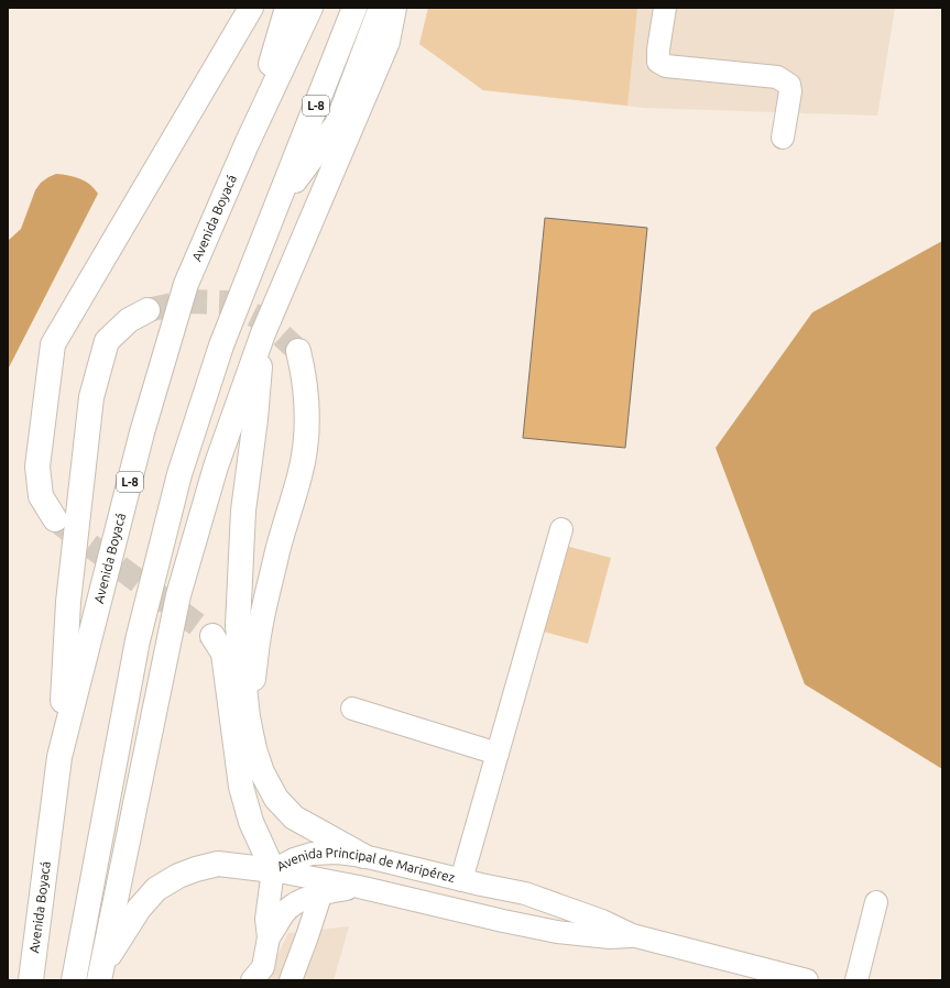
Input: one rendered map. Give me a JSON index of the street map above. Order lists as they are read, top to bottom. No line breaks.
{"streets":{"highway":["L-8","Avenida Boyacá"],"street":["Avenida Principal de Maripérez"]}}
